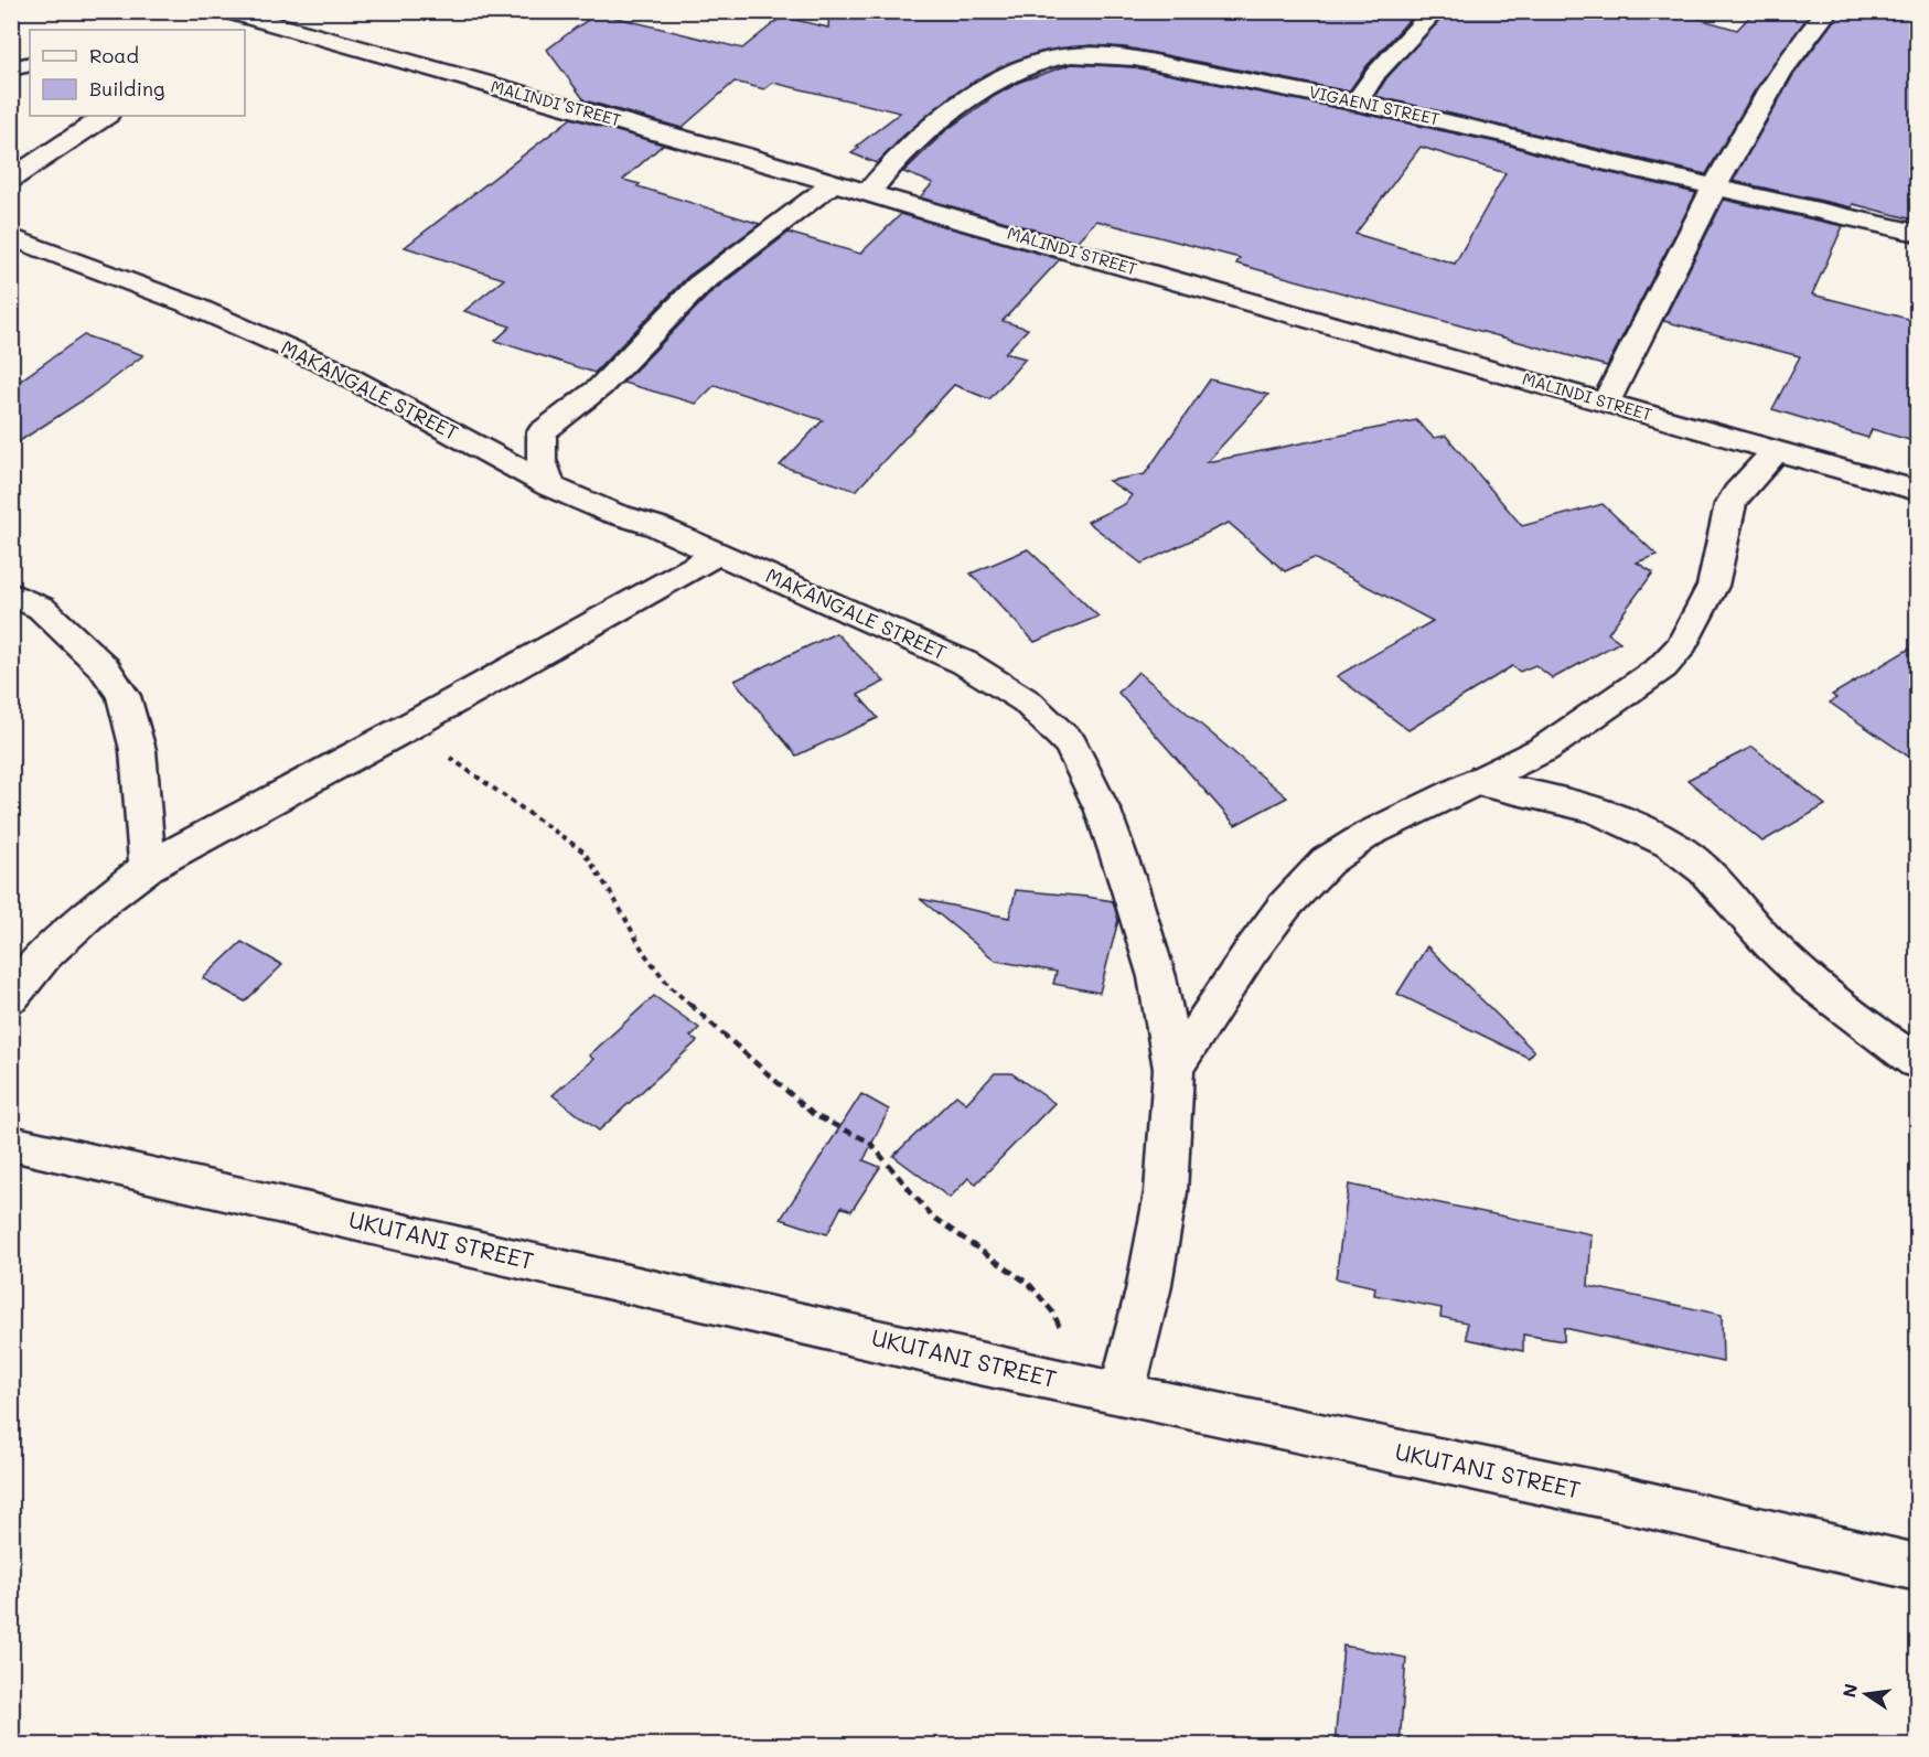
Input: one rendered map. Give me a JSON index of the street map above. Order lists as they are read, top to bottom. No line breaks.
{"streets":{"street":["MALINDI STREET","VIGAENI STREET","MAKANGALE STREET","UKUTANI STREET"]},"crossings":[["MALINDI STREET","VIGAENI STREET"],["MAKANGALE STREET","UKUTANI STREET"]],"legend":["Road","Building"],"north":"left"}
